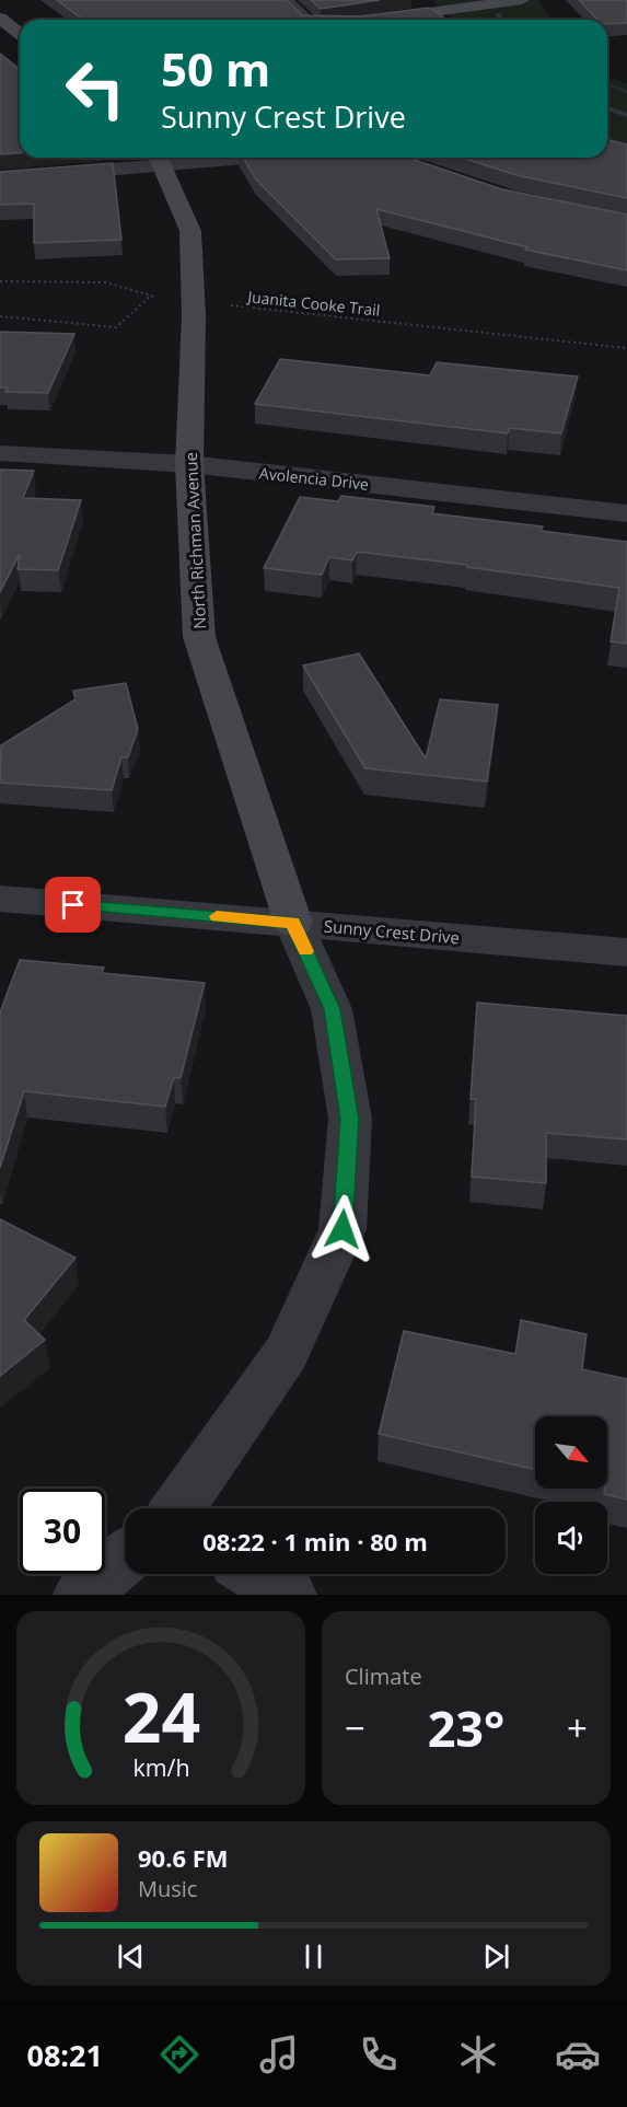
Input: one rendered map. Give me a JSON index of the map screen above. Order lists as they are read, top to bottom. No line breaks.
{"streets":{"street":["Avolencia Drive","North Richman Avenue","Sunny Crest Drive"],"path":["Juanita Cooke Trail"]},"crossings":[["Juanita Cooke Trail","North Richman Avenue"],["Avolencia Drive","North Richman Avenue"],["North Richman Avenue","Sunny Crest Drive"]],"north":"bottom right","page":{"turn":["50 m","Sunny Crest Drive"],"limit":"30","trip":"08:22 · 1 min · 80 m","tile":"Climate","heat":["−","23°","+"],"song":["90.6 FM","Music"],"tabs":"08:21","gauge":["24","km/h"]}}
